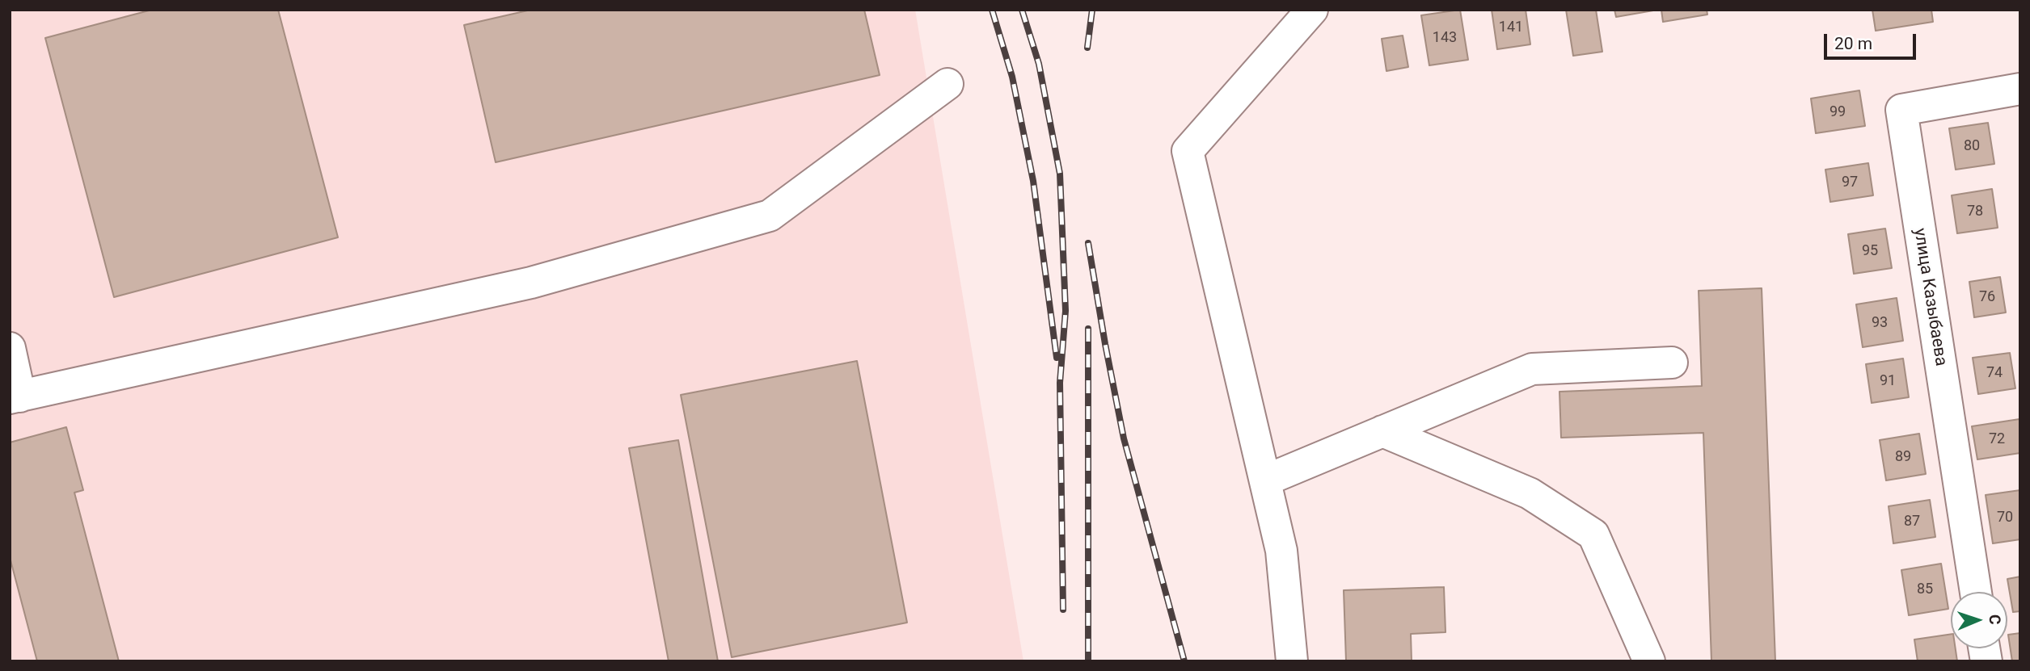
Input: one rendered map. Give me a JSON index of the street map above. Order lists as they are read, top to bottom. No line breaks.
{"streets":{"street":["улица Казыбаева"]},"house_numbers":["141","143","99","80","97","78","95","76","93","74","91","72","89","70","87","85"],"scale_bar":"20 m","north":"right"}
